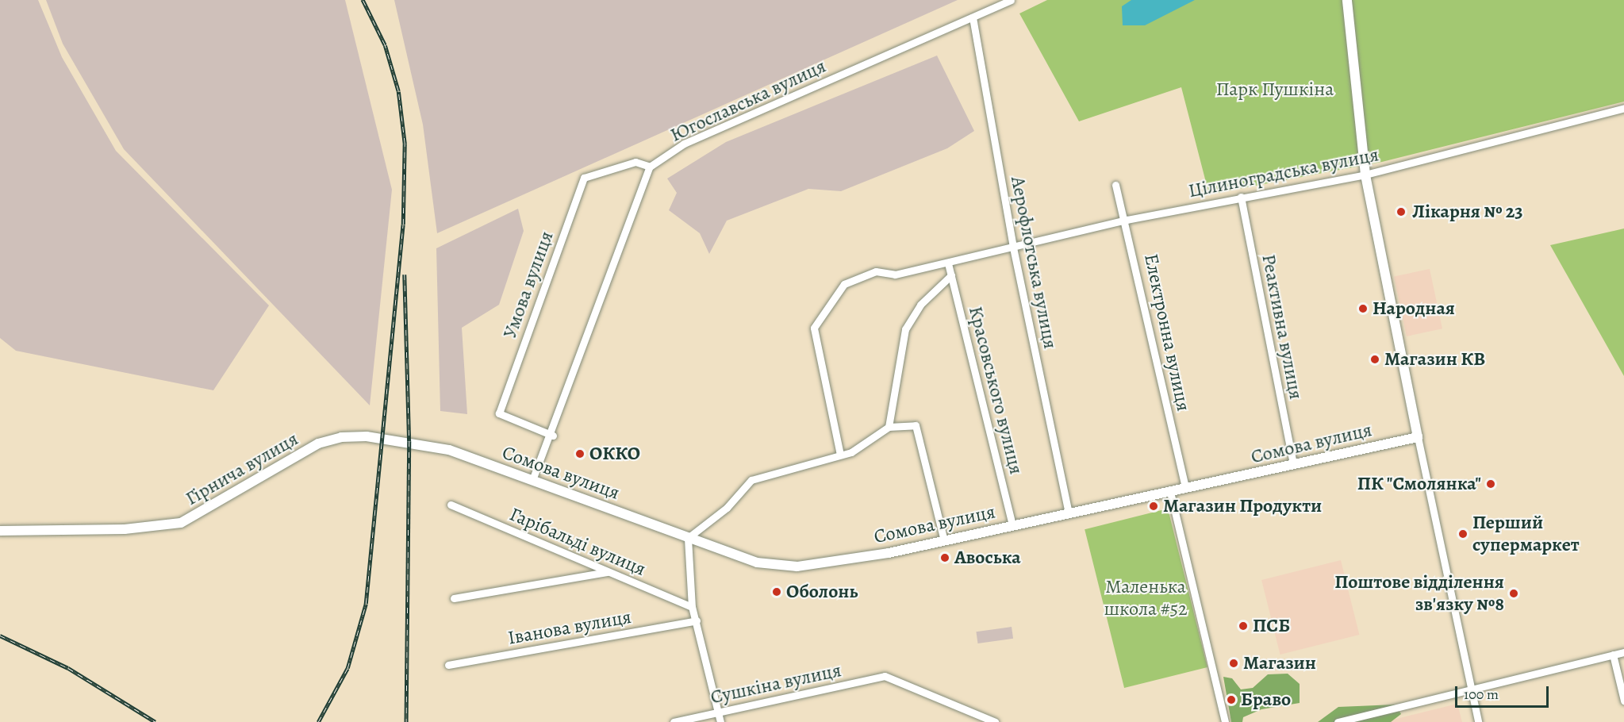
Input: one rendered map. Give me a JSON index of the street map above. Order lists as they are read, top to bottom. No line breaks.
{"streets":{"main road":["Сомова вулиця","Гірнича вулиця"],"street":["Югославська вулиця","Цілиноградська вулиця","Аерофлотська вулиця","Умова вулиця","Реактивна вулиця","Електронна вулиця","Красовського вулиця","Гарібальді вулиця","Іванова вулиця","Сушкіна вулиця"]},"crossings":[["Югославська вулиця","Аерофлотська вулиця"],["Югославська вулиця","Умова вулиця"],["Цілиноградська вулиця","Аерофлотська вулиця"],["Цілиноградська вулиця","Реактивна вулиця"],["Цілиноградська вулиця","Електронна вулиця"],["Цілиноградська вулиця","Красовського вулиця"],["Аерофлотська вулиця","Сомова вулиця"],["Реактивна вулиця","Сомова вулиця"],["Електронна вулиця","Сомова вулиця"],["Красовського вулиця","Сомова вулиця"],["Сомова вулиця","Гірнича вулиця"]],"parks":["Парк Пушкіна","Маленька школа #52"],"places":["Лікарня № 23","Народная","Магазин КВ","ОККО","ПК \"Смолянка\"","Магазин Продукти","Перший супермаркет","Авоська","Оболонь","Поштове відділення зв'язку №8","ПСБ","Магазин","Браво"],"scale_bar":"100 m"}
